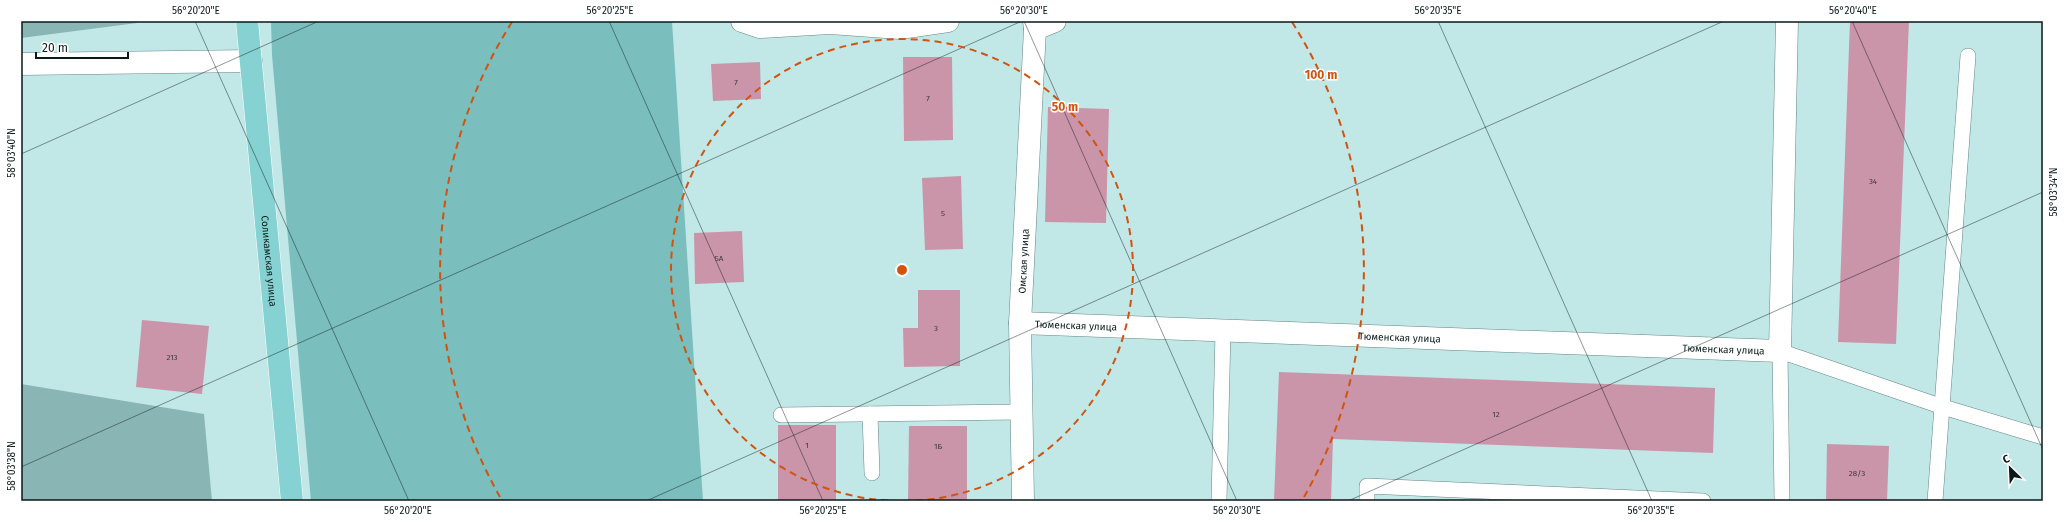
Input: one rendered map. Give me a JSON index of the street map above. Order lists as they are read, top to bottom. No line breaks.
{"streets":{"main road":["Соликамская улица"],"street":["Омская улица","Тюменская улица"]},"crossings":[["Омская улица","Тюменская улица"]],"house_numbers":["7","7","34","5","5А","3","213","12","1","1Б","28/3"],"scale_bar":"20 m","north":"top left","coordinates":["56°20'20\"E","56°20'25\"E","56°20'30\"E","56°20'35\"E","56°20'40\"E","58°03'40\"N","58°03'34\"N","58°03'38\"N"],"rings":["100 m","50 m"]}
